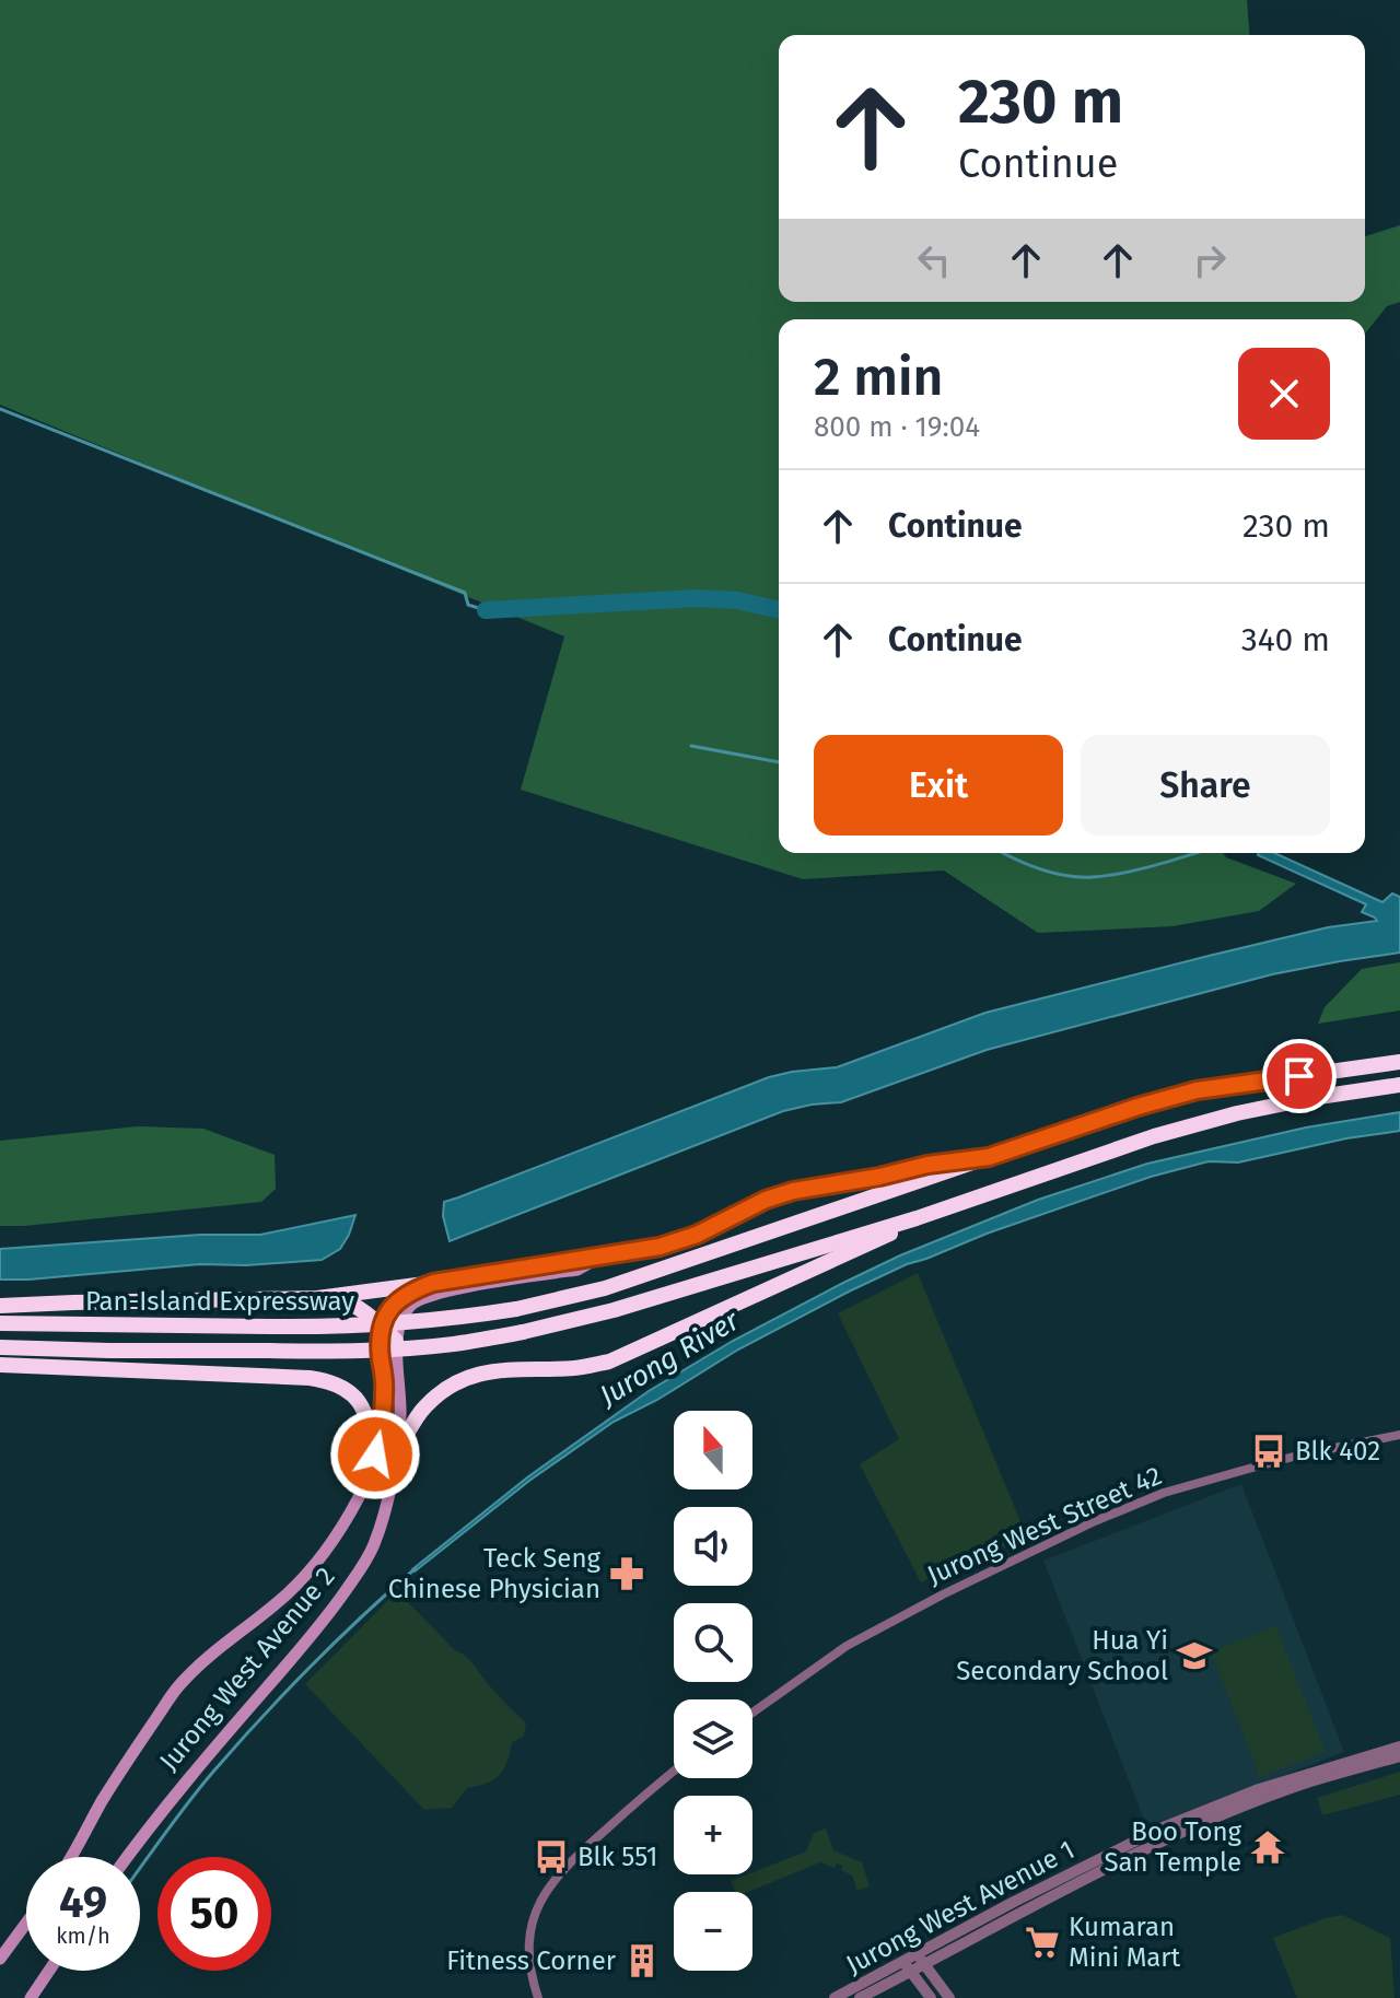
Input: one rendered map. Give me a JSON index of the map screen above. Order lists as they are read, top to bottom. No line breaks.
{"streets":{"highway":["Pan-Island Expressway"],"main road":["Jurong West Avenue 2"],"street":["Jurong West Street 42","Jurong West Avenue 1"]},"water":["Jurong River"],"places":{"bus stop":["Blk 402","Blk 551"],"pharmacy":["Teck Seng Chinese Physician"],"school or university":["Hua Yi Secondary School"],"temple":["Boo Tong San Temple"],"supermarket":["Kumaran Mini Mart"],"building":["Fitness Corner"]},"north":"top","page":{"turn":["230 m","Continue"],"heading":["2 min","800 m · 19:04"],"list":[{"name":"Continue","value":"230 m"},{"name":"Continue","value":"340 m"}],"buttons":["Exit","Share"],"map_buttons":["+","−"],"speed":"49 km/h","limit":"50"}}
